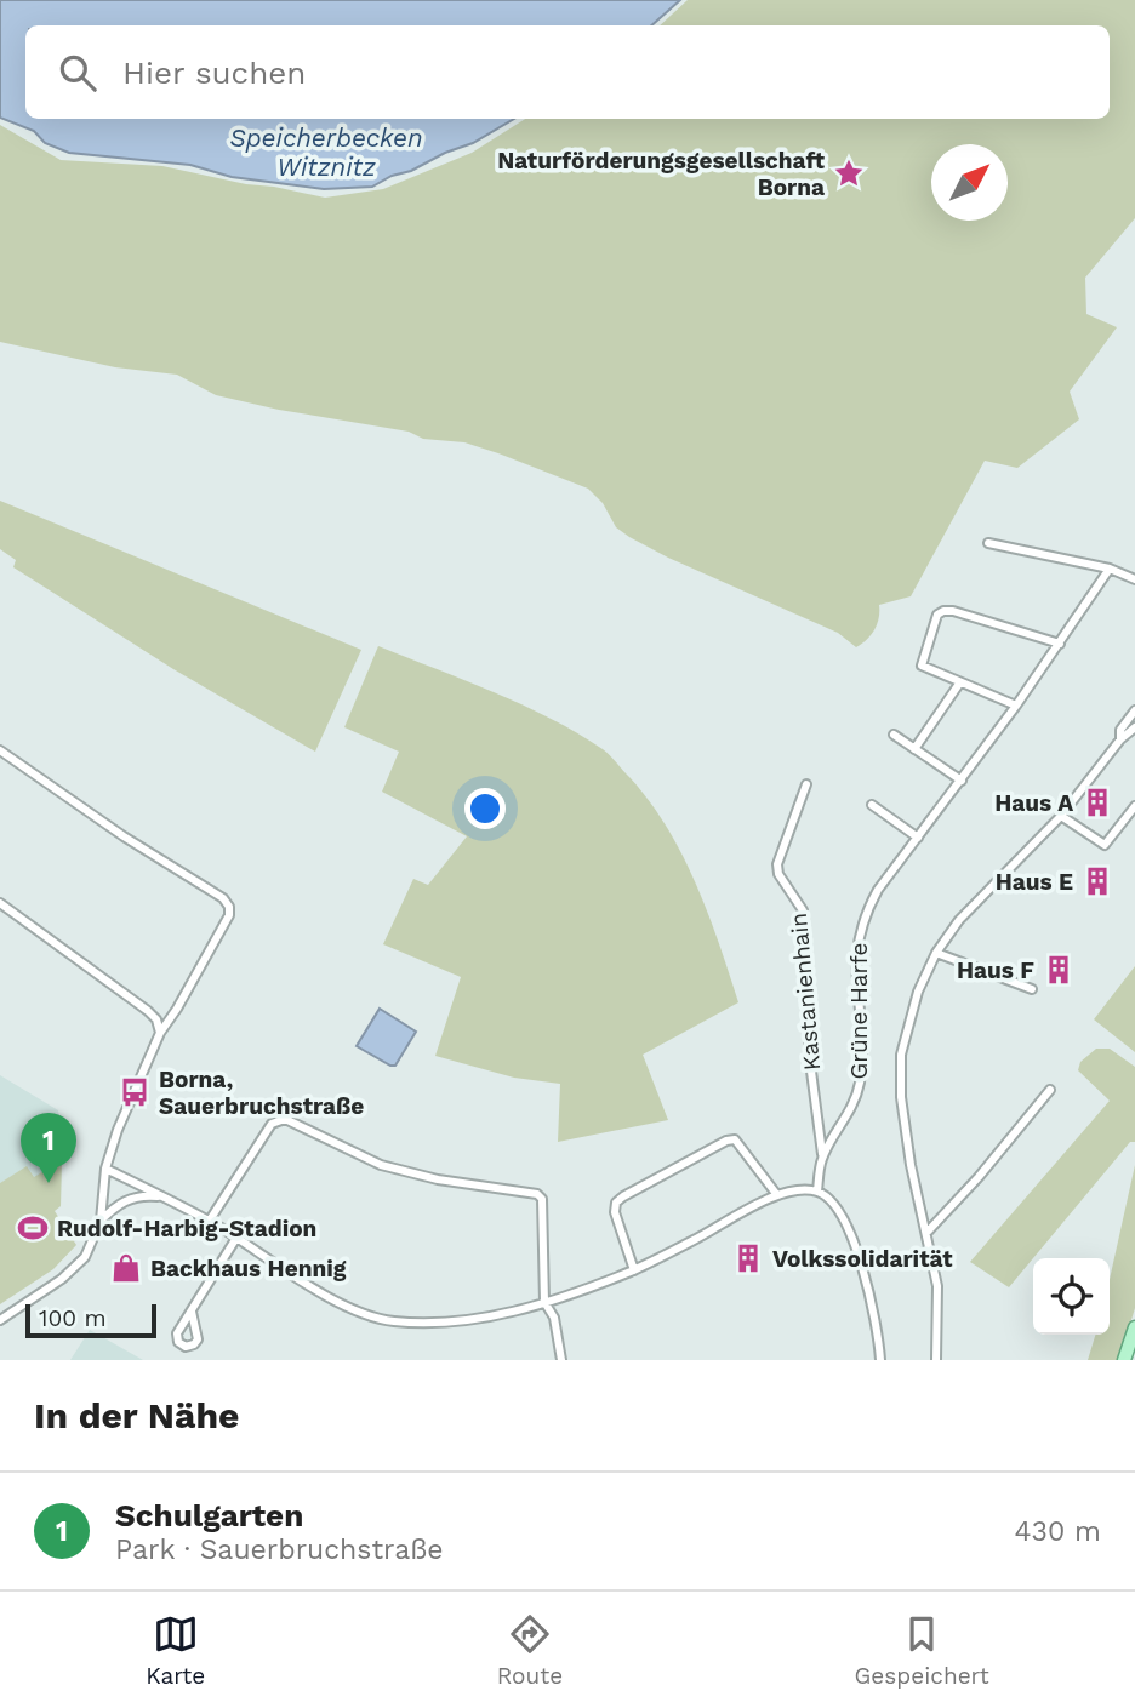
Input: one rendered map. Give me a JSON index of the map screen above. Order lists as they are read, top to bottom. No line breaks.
{"streets":{"street":["Kastanienhain","Grüne Harfe"]},"crossings":[["Kastanienhain","Grüne Harfe"]],"water":["Speicherbecken Witznitz"],"places":{"place":["Naturförderungsgesellschaft Borna"],"building":["Haus A","Haus E","Haus F","Volkssolidarität"],"bus stop":["Borna, Sauerbruchstraße"],"sports":["Rudolf-Harbig-Stadion"],"shop":["Backhaus Hennig"]},"scale_bar":"100 m","north":"top right","page":{"search":"Hier suchen","pins":"1","scale":"100 m","heading":"In der Nähe","list":[{"mark":"1","name":"Schulgarten","note":"Park · Sauerbruchstraße","value":"430 m"}],"nav":["Karte","Route","Gespeichert"]}}
